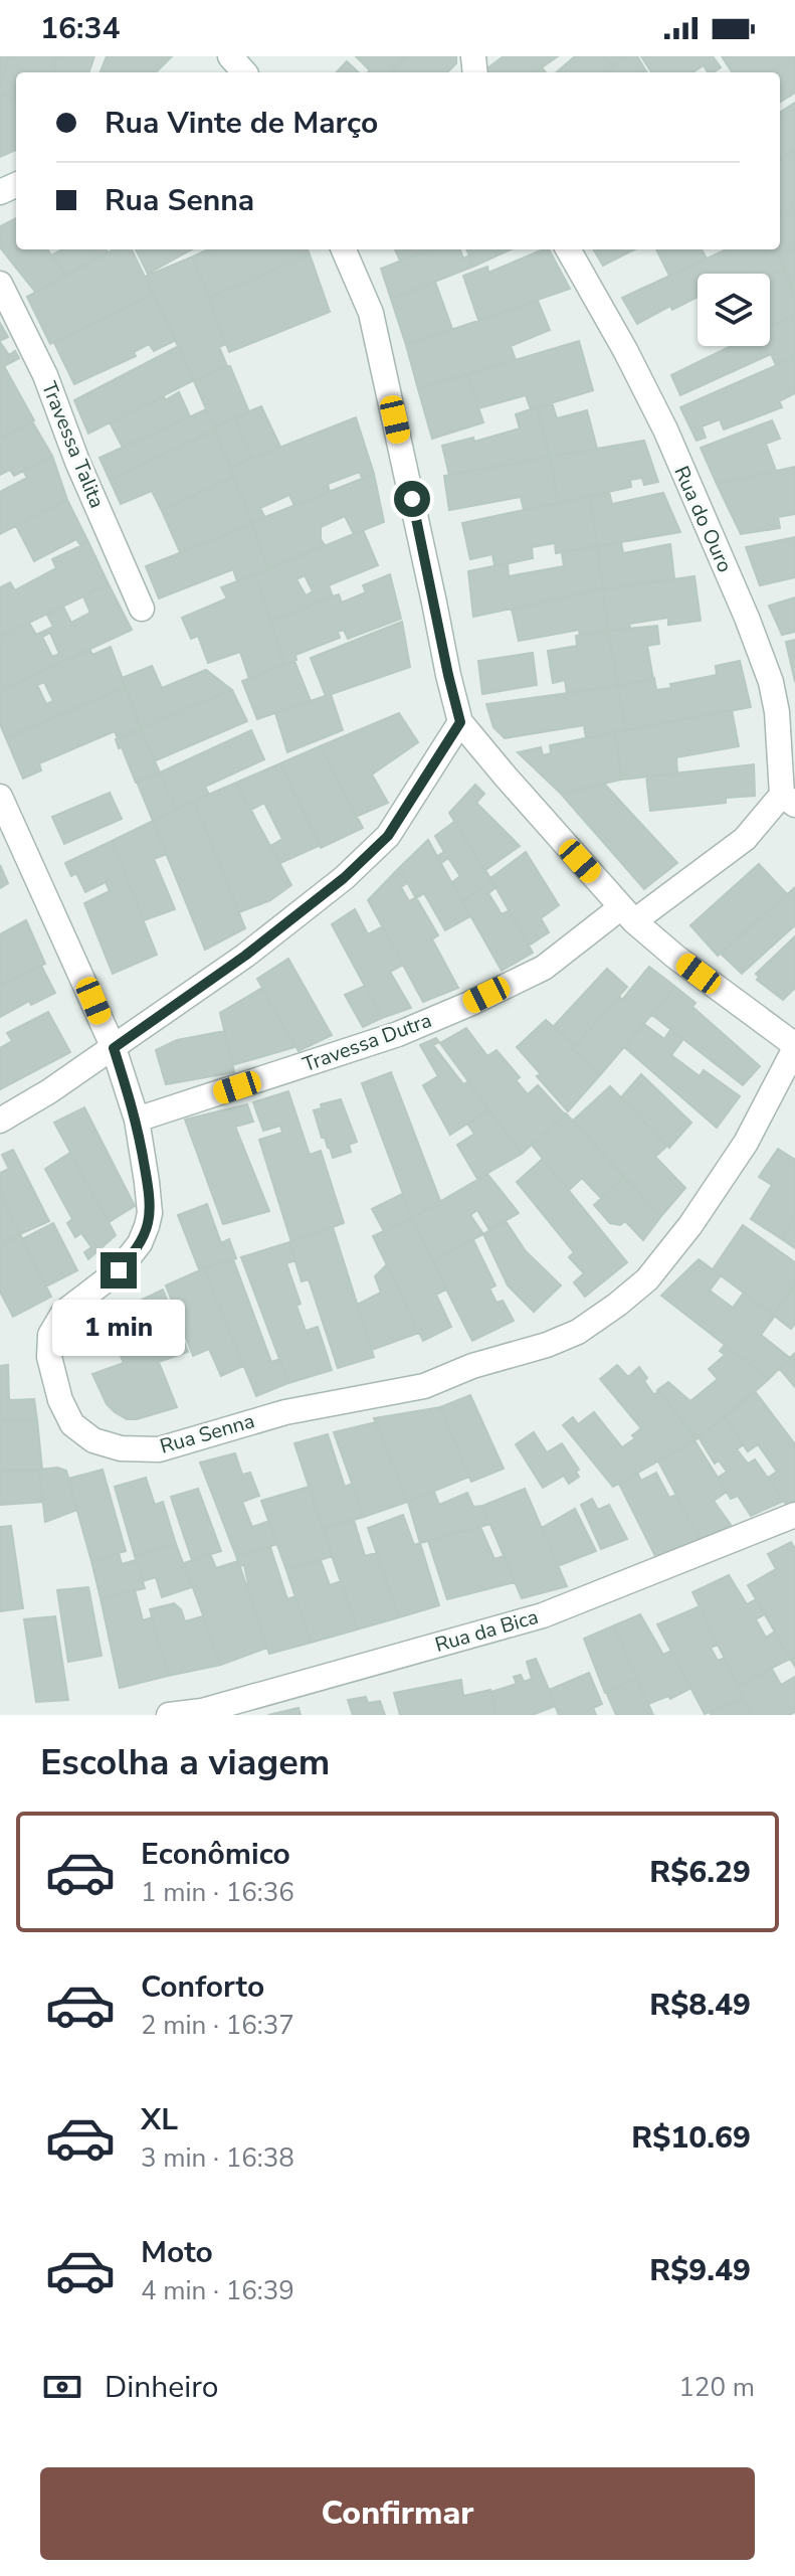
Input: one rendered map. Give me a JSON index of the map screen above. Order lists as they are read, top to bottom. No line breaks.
{"streets":{"street":["Travessa Talita","Rua do Ouro","Travessa Dutra","Rua Senna","Rua da Bica"]},"crossings":[["Rua do Ouro","Travessa Dutra"],["Travessa Dutra","Rua Senna"]],"page":{"status":"16:34","banner":["Rua Vinte de Março","Rua Senna"],"bubble":"1 min","heading":"Escolha a viagem","list":[{"name":"Econômico","note":"1 min · 16:36","value":"R$6.29"},{"name":"Conforto","note":"2 min · 16:37","value":"R$8.49"},{"name":"XL","note":"3 min · 16:38","value":"R$10.69"},{"name":"Moto","note":"4 min · 16:39","value":"R$9.49"}],"pay":["Dinheiro","120 m"],"buttons":"Confirmar"}}
